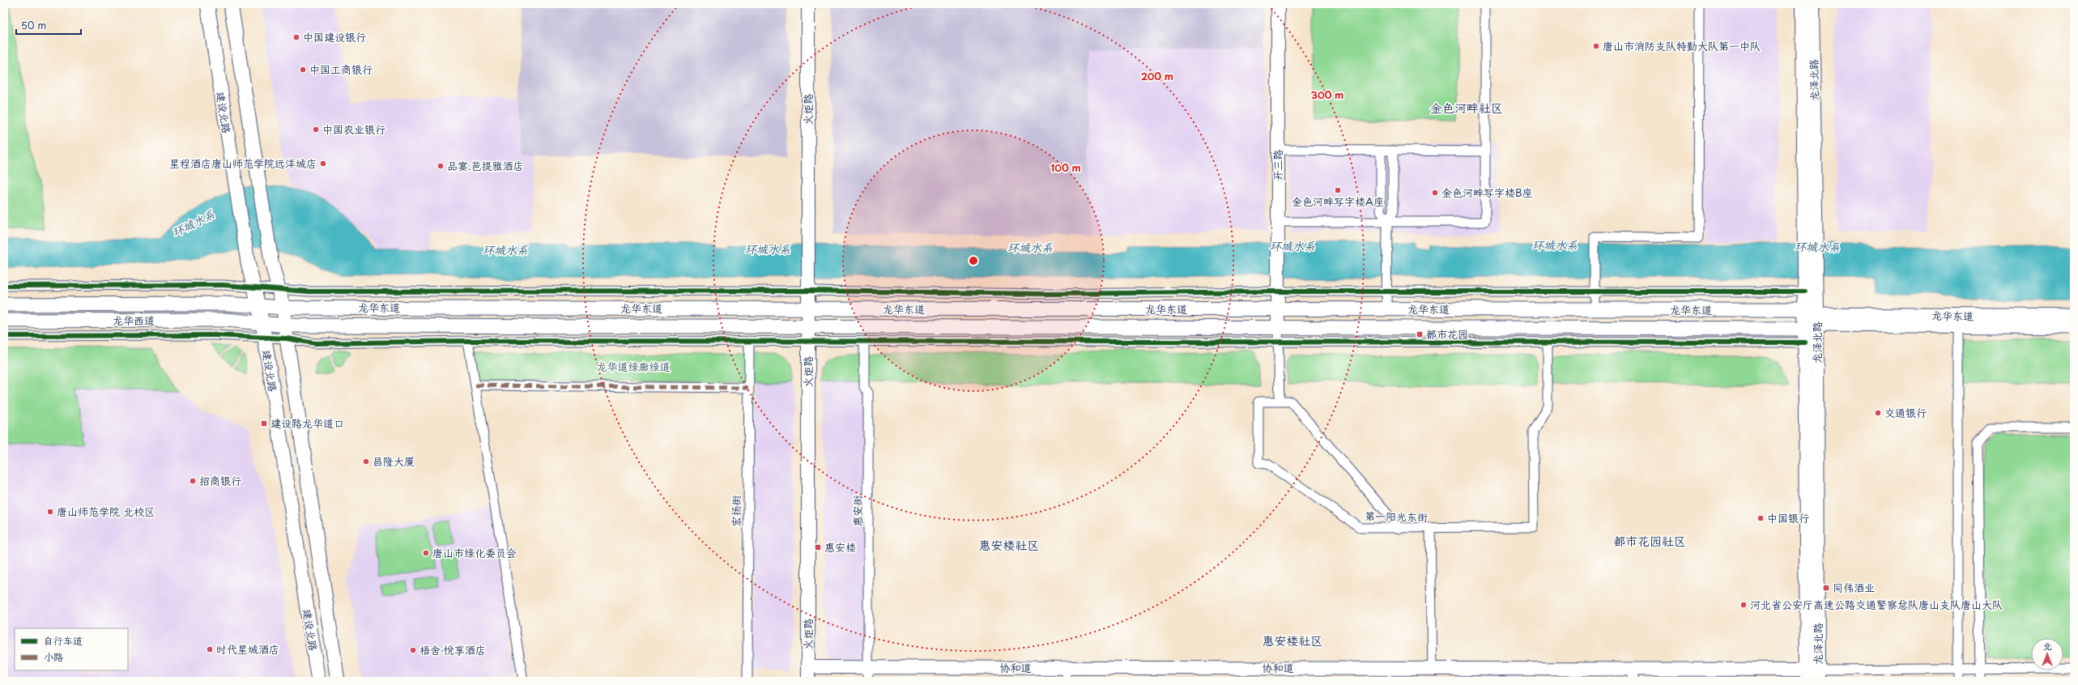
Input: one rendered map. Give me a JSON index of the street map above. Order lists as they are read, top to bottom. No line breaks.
{"streets":{"main road":["建设北路","龙华东道","龙华西道"],"street":["龙泽北路","火炬路","开三路","宏扬街","惠安街","第一阳光东街","协和道"]},"crossings":[["龙泽北路","龙华东道"],["龙泽北路","协和道"],["火炬路","龙华东道"],["火炬路","协和道"],["建设北路","龙华东道"],["建设北路","龙华西道"],["开三路","龙华东道"],["龙华东道","龙华西道"],["惠安街","协和道"]],"districts":["金色河畔社区","都市花园社区","惠安楼社区","惠安楼社区"],"water":["环城水系"],"parks":["龙华道绿廊绿道"],"places":{"other":["中国建设银行","唐山市消防支队特勤大队第一中队","中国工商银行","中国农业银行","星程酒店唐山师范学院远洋城店","品宴.芭提雅酒店","金色河畔写字楼A座","金色河畔写字楼B座","交通银行","昌隆大厦","招商银行","唐山师范学院 北校区","中国银行","唐山市绿化委员会","河北省公安厅高速公路交通警察总队唐山支队唐山大队","时代星城酒店","梧舍·悦享酒店"],"transit":["都市花园","建设路龙华道口","惠安楼","同伟酒业"]},"legend":["自行车道","小路"],"scale_bar":"50 m","north":"top","rings":["200 m","300 m","100 m"]}
